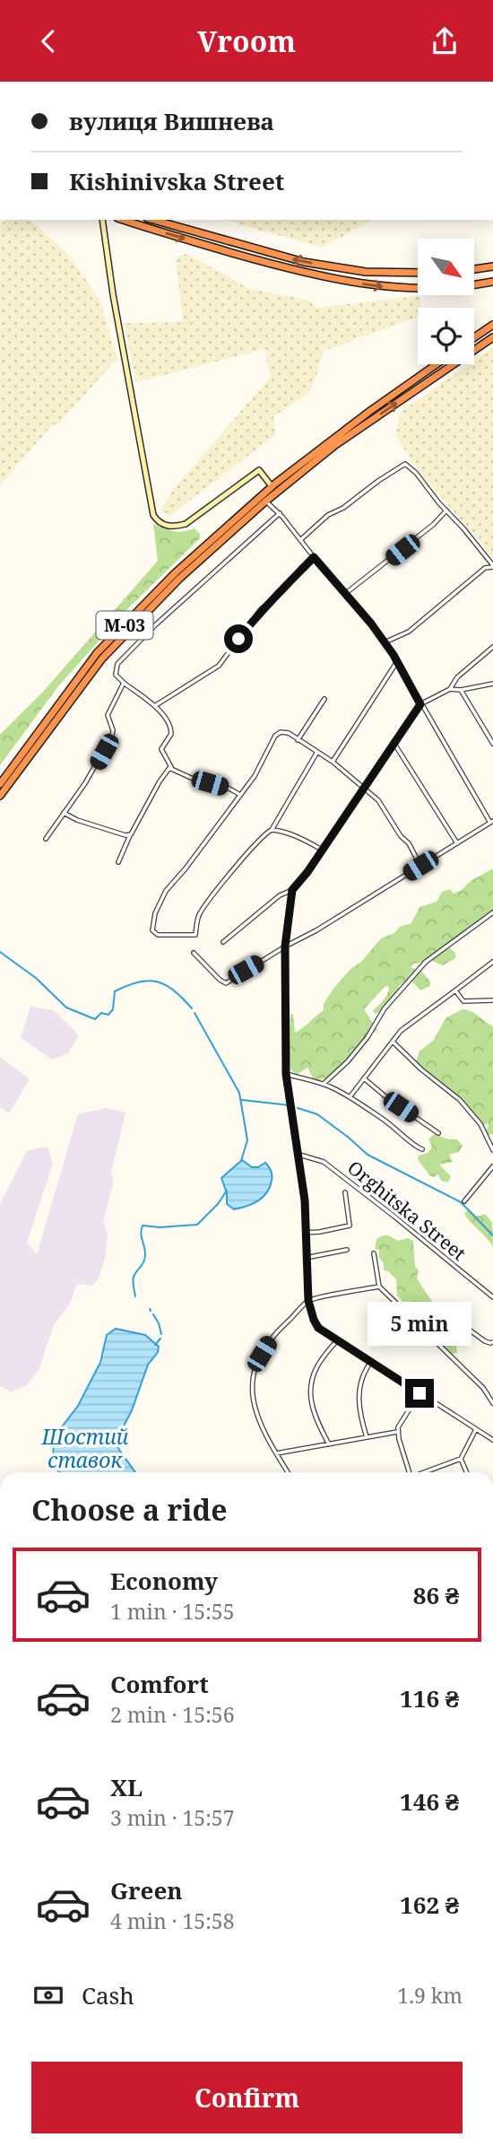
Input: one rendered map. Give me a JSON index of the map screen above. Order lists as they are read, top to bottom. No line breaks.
{"streets":{"highway":["М-03"],"street":["Orghitska Street"]},"water":["Шостий ставок"],"north":"bottom right","page":{"header":"Vroom","banner":["вулиця Вишнева","Kishinivska Street"],"bubble":"5 min","heading":"Choose a ride","list":[{"name":"Economy","note":"1 min · 15:55","value":"86 ₴"},{"name":"Comfort","note":"2 min · 15:56","value":"116 ₴"},{"name":"XL","note":"3 min · 15:57","value":"146 ₴"},{"name":"Green","note":"4 min · 15:58","value":"162 ₴"}],"pay":["Cash","1.9 km"],"buttons":"Confirm"}}
